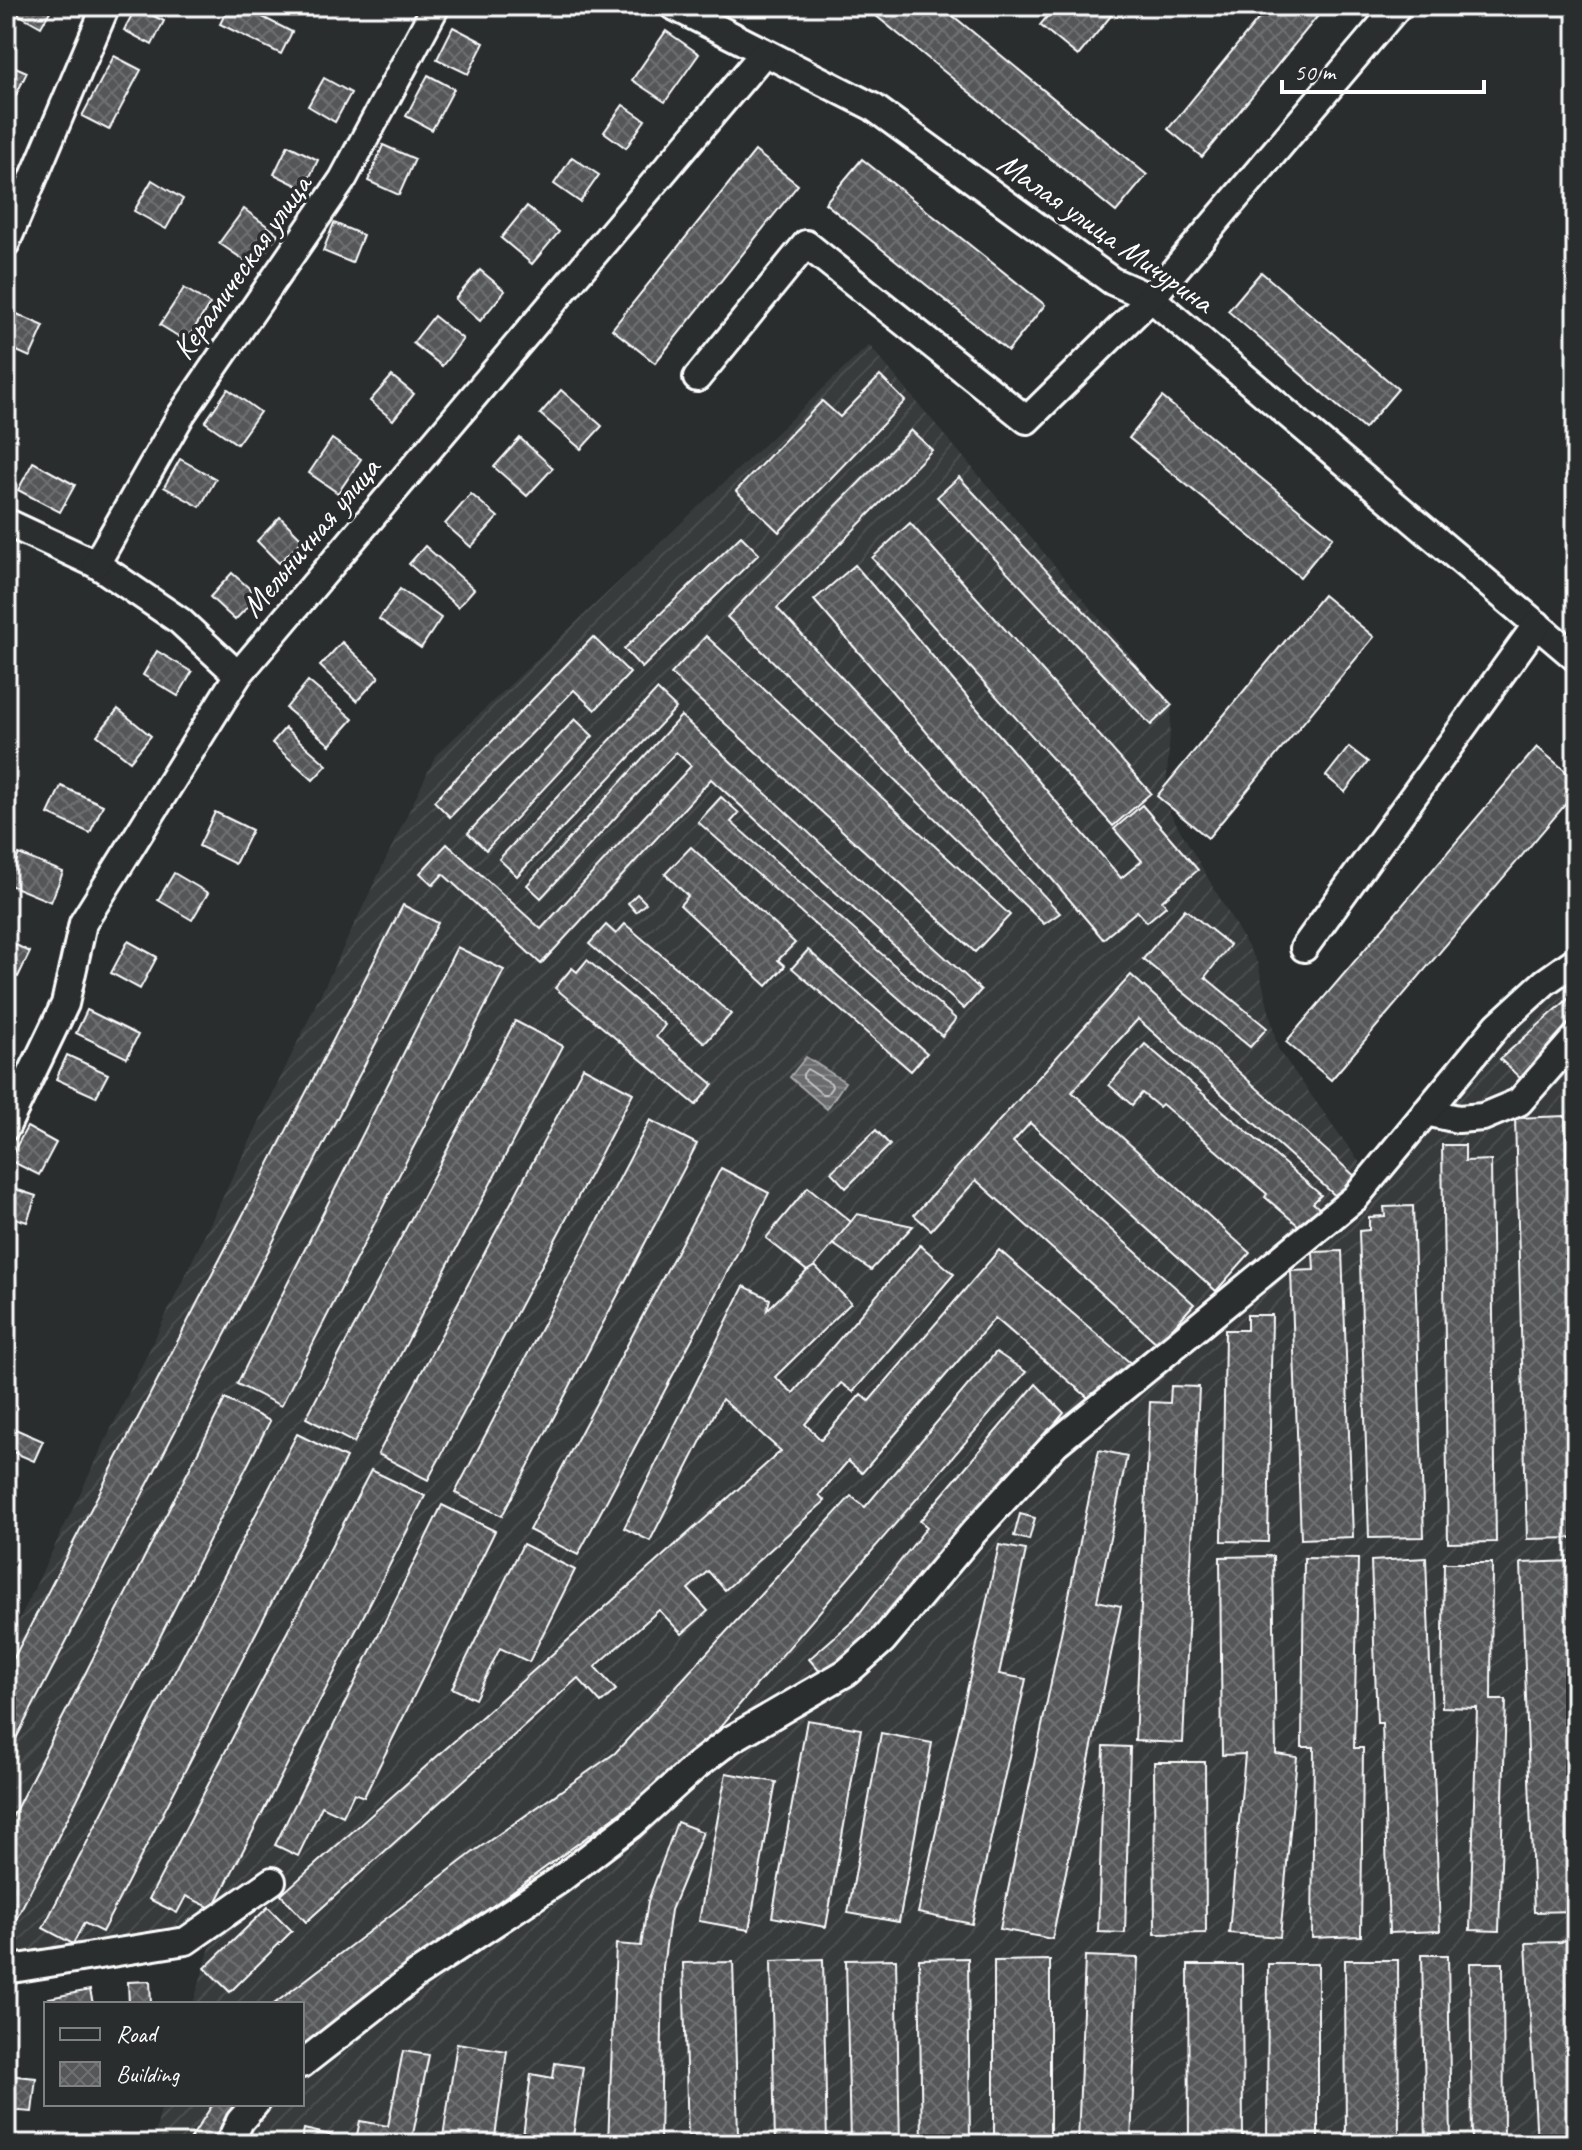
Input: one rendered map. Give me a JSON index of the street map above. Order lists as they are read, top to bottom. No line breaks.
{"streets":{"street":["Малая улица Мичурина","Керамическая улица","Мельничная улица"]},"crossings":[["Малая улица Мичурина","Мельничная улица"]],"legend":["Road","Building"],"scale_bar":"50 m"}
